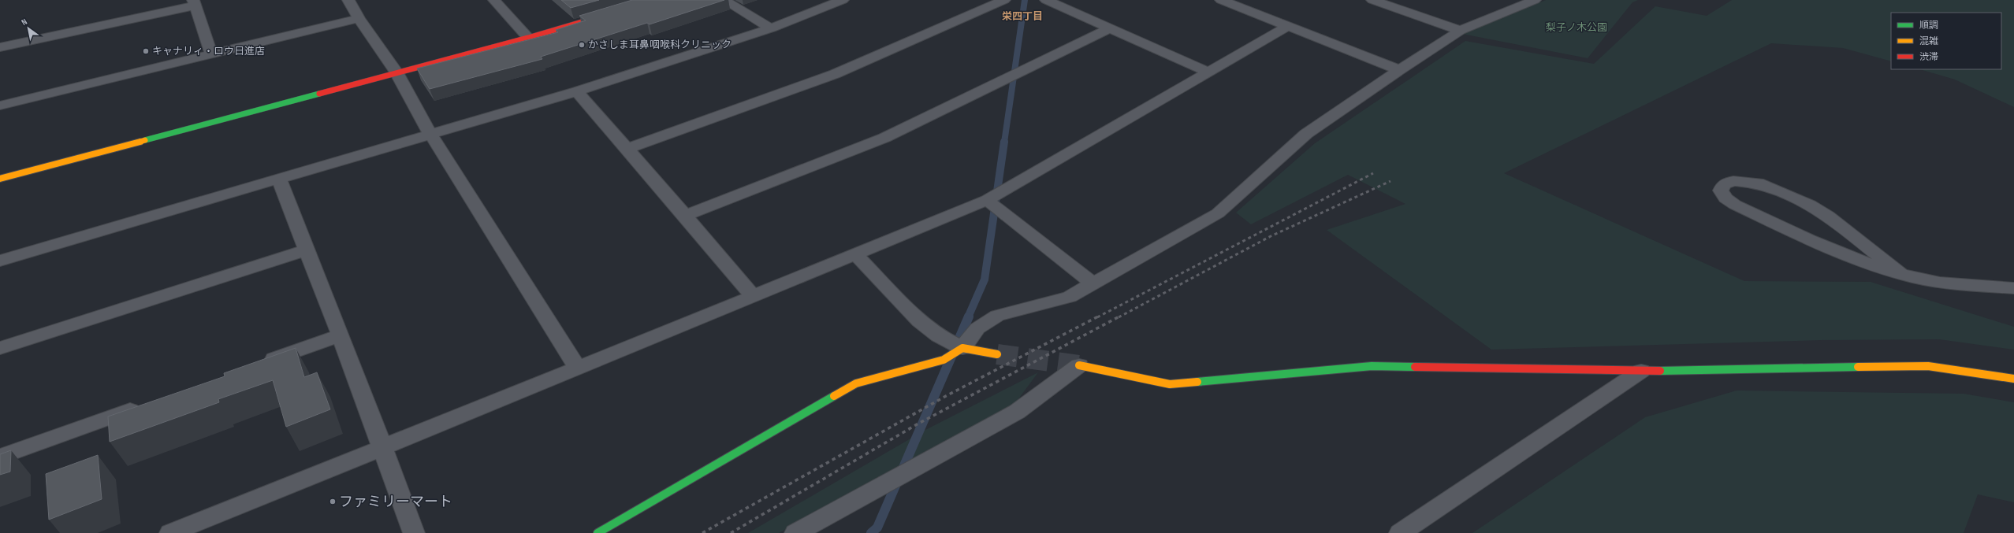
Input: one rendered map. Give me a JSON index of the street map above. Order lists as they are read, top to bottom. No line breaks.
{"districts":["栄四丁目"],"parks":["梨子ノ木公園"],"places":["かさしま耳鼻咽喉科クリニック","キャナリィ・ロウ日進店","ファミリーマート"],"legend":["順調","混雑","渋滞"],"north":"top left"}
